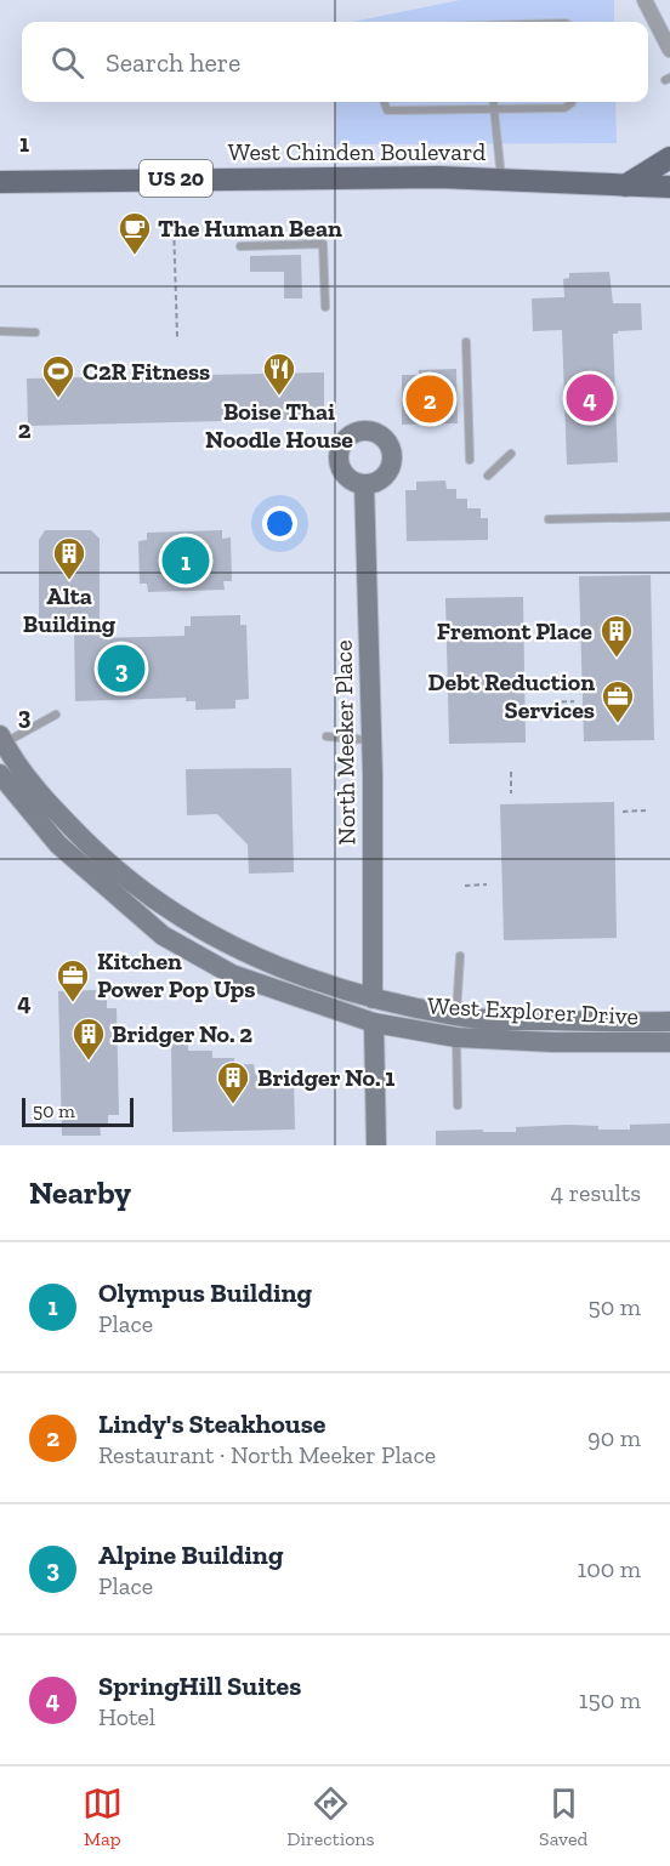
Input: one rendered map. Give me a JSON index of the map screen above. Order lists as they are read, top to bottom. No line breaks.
{"streets":{"main road":["West Chinden Boulevard","US 20"],"street":["North Meeker Place","West Explorer Drive"]},"crossings":[["North Meeker Place","West Explorer Drive"]],"places":{"cafe":["The Human Bean"],"restaurant":["Boise Thai Noodle House"],"sports":["C2R Fitness"],"building":["Alta Building","Fremont Place","Bridger No. 2","Bridger No. 1"],"office":["Debt Reduction Services","Kitchen Power Pop Ups"]},"scale_bar":"50 m","page":{"search":"Search here","pins":["4","2","1","3"],"scale":"50 m","heading":["Nearby","4 results"],"list":[{"mark":"1","name":"Olympus Building","note":"Place","value":"50 m"},{"mark":"2","name":"Lindy's Steakhouse","note":"Restaurant · North Meeker Place","value":"90 m"},{"mark":"3","name":"Alpine Building","note":"Place","value":"100 m"},{"mark":"4","name":"SpringHill Suites","note":"Hotel","value":"150 m"}],"nav":["Map","Directions","Saved"]},"grid":{"rows":["1","2","3","4"]}}
